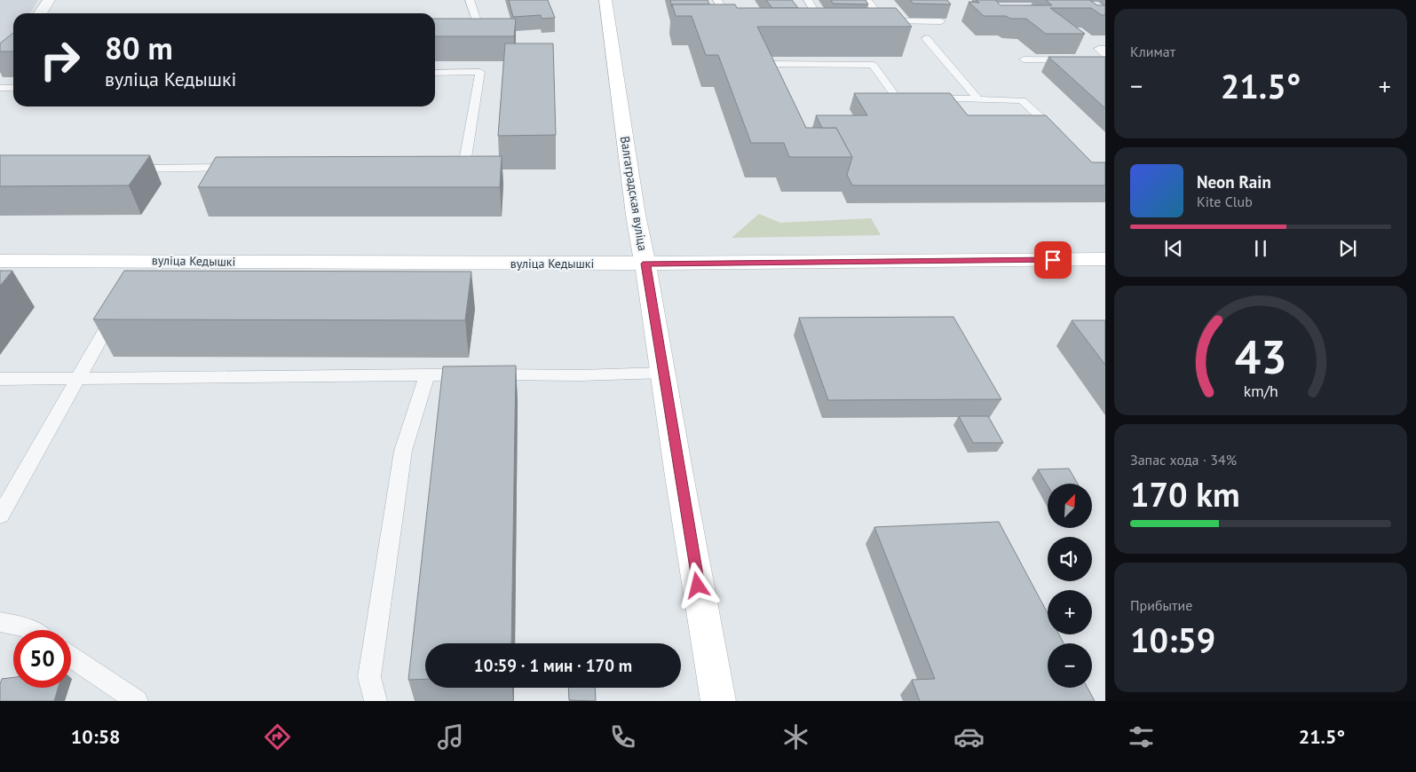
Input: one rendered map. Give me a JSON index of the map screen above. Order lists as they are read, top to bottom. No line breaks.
{"streets":{"main road":["Валгаградская вуліца","вуліца Кедышкі"]},"crossings":[["Валгаградская вуліца","вуліца Кедышкі"]],"north":"top right","page":{"tile":["Климат",["Запас хода · 34%","170 km"],["Прибытие","10:59"]],"turn":["80 m","вуліца Кедышкі"],"heat":["−","21.5°","+"],"song":["Neon Rain","Kite Club"],"map_buttons":["+","−"],"limit":"50","trip":"10:59 · 1 мин · 170 m","tabs":["10:58","21.5°"],"gauge":["43","km/h"]}}
